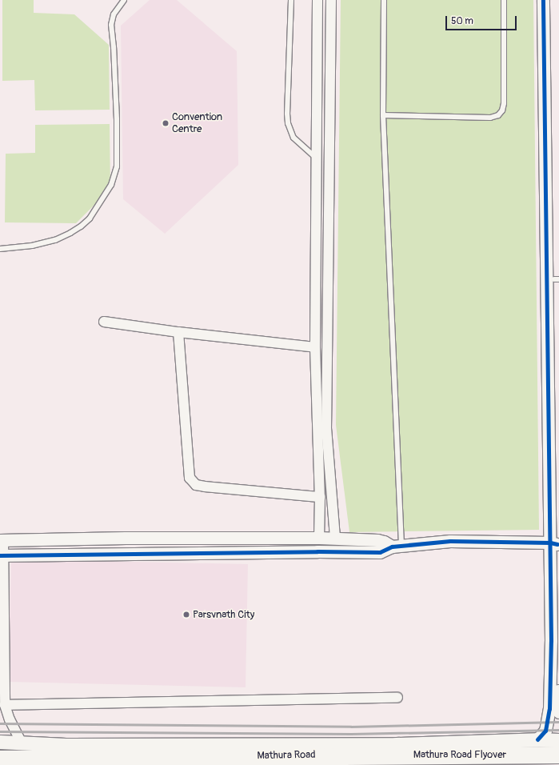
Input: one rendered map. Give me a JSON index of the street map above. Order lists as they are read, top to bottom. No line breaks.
{"streets":{"highway":["Mathura Road Flyover","Mathura Road"]},"crossings":[["Mathura Road Flyover","Mathura Road"]],"places":["Convention Centre","Parsvnath City"],"scale_bar":"50 m"}
